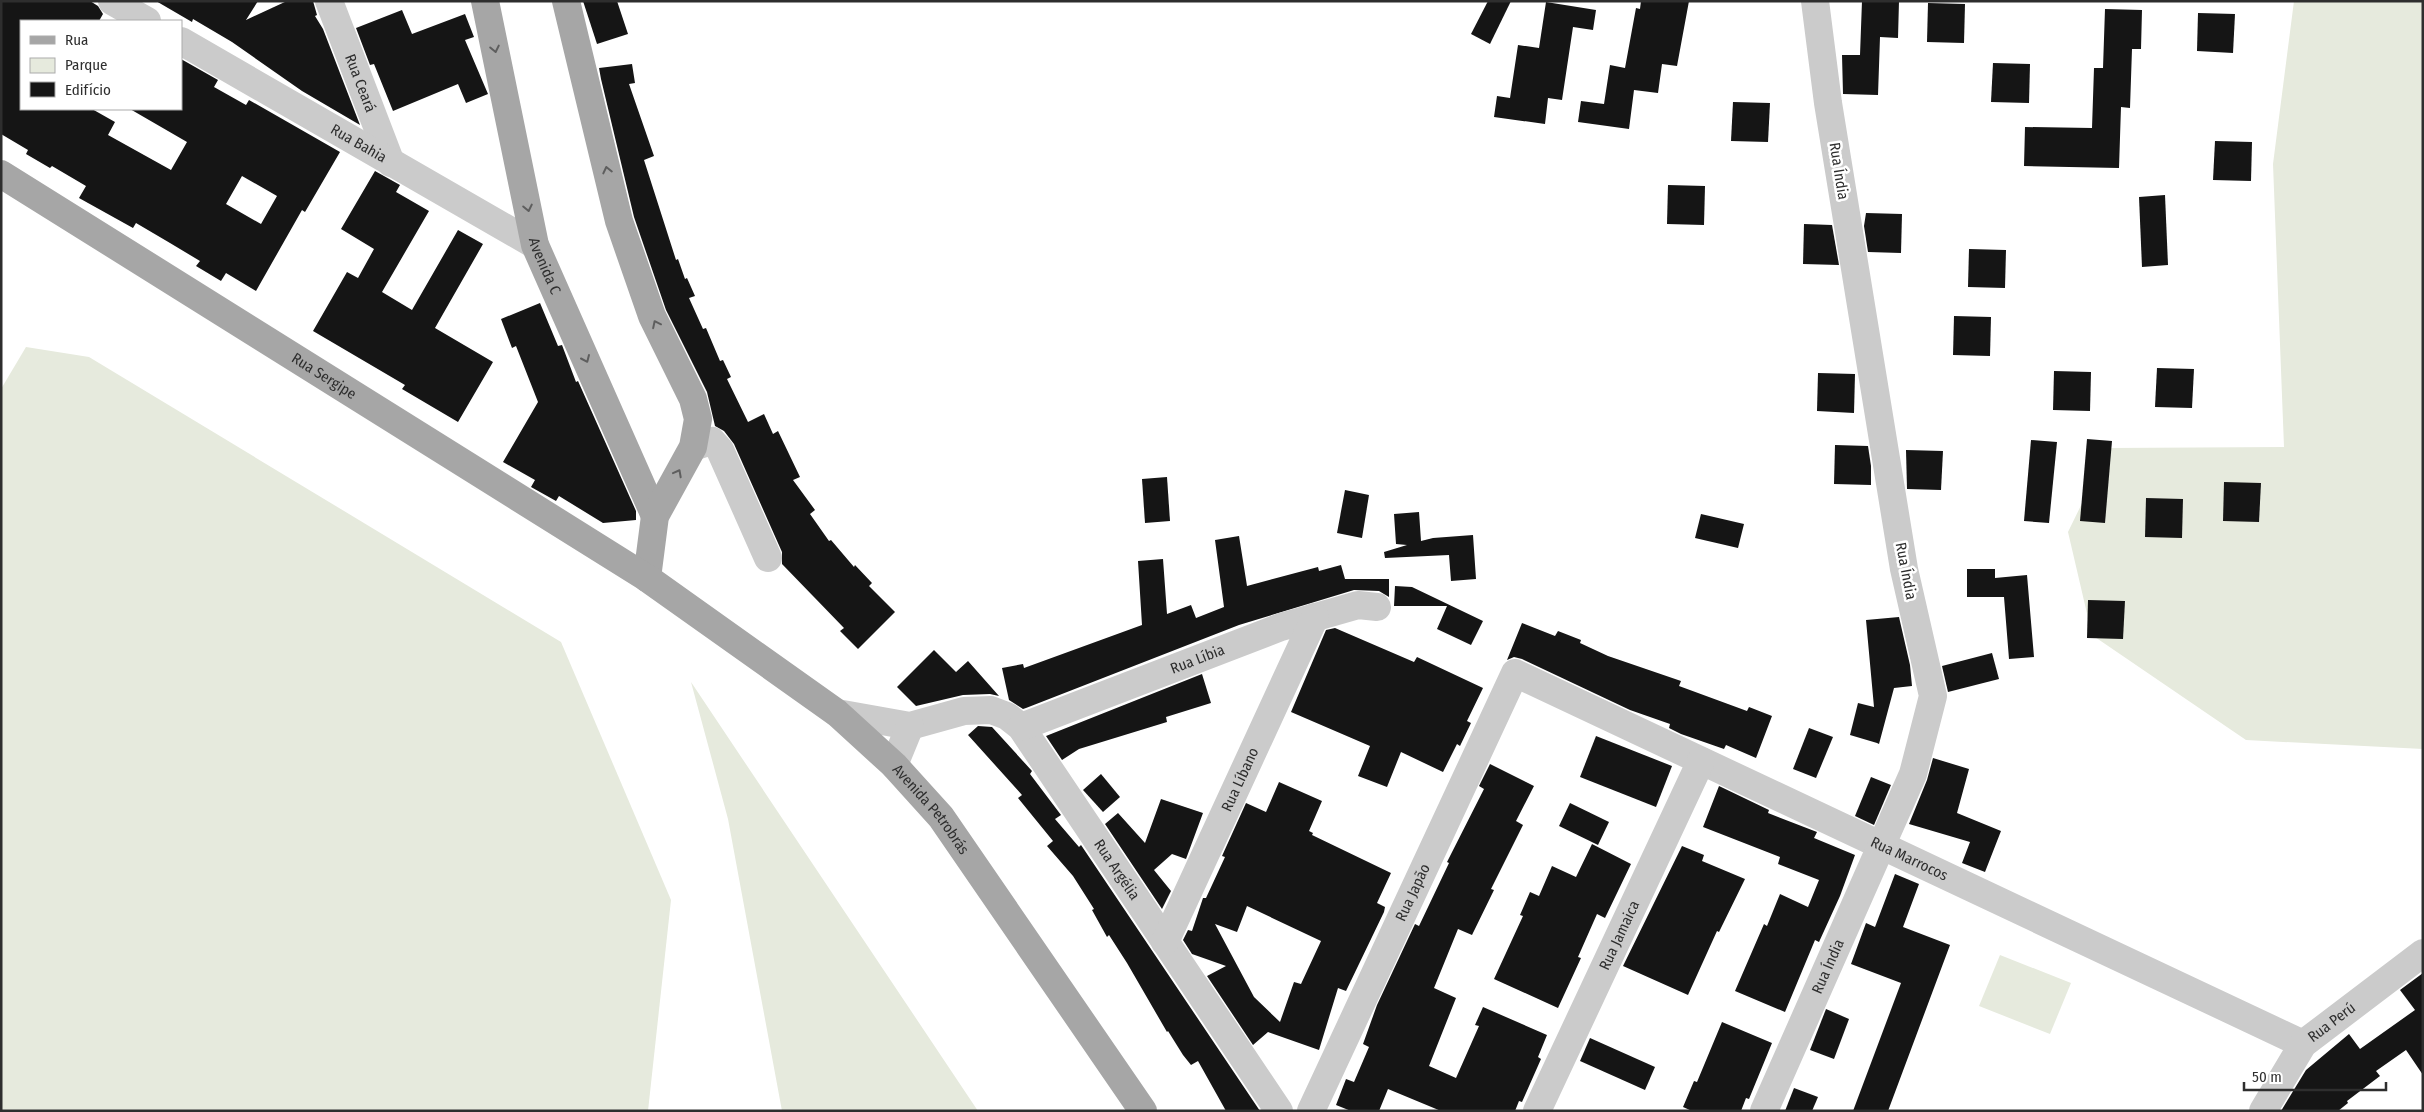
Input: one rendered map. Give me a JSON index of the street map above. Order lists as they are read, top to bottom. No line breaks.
{"streets":{"main road":["Avenida C","Rua Sergipe","Avenida Petrobrás"],"street":["Rua Ceará","Rua Bahia","Rua Índia","Rua Líbia","Rua Líbano","Rua Marrocos","Rua Argélia","Rua Japão","Rua Jamaica","Rua Perú"]},"crossings":[["Rua Ceará","Rua Bahia"],["Rua Bahia","Avenida C"],["Rua Índia","Rua Marrocos"],["Rua Sergipe","Avenida Petrobrás"],["Rua Líbia","Rua Líbano"],["Rua Líbia","Rua Argélia"],["Rua Líbano","Rua Argélia"],["Avenida Petrobrás","Rua Argélia"],["Rua Marrocos","Rua Japão"],["Rua Marrocos","Rua Jamaica"],["Rua Marrocos","Rua Perú"]],"legend":["Rua","Parque","Edifício"],"scale_bar":"50 m"}
